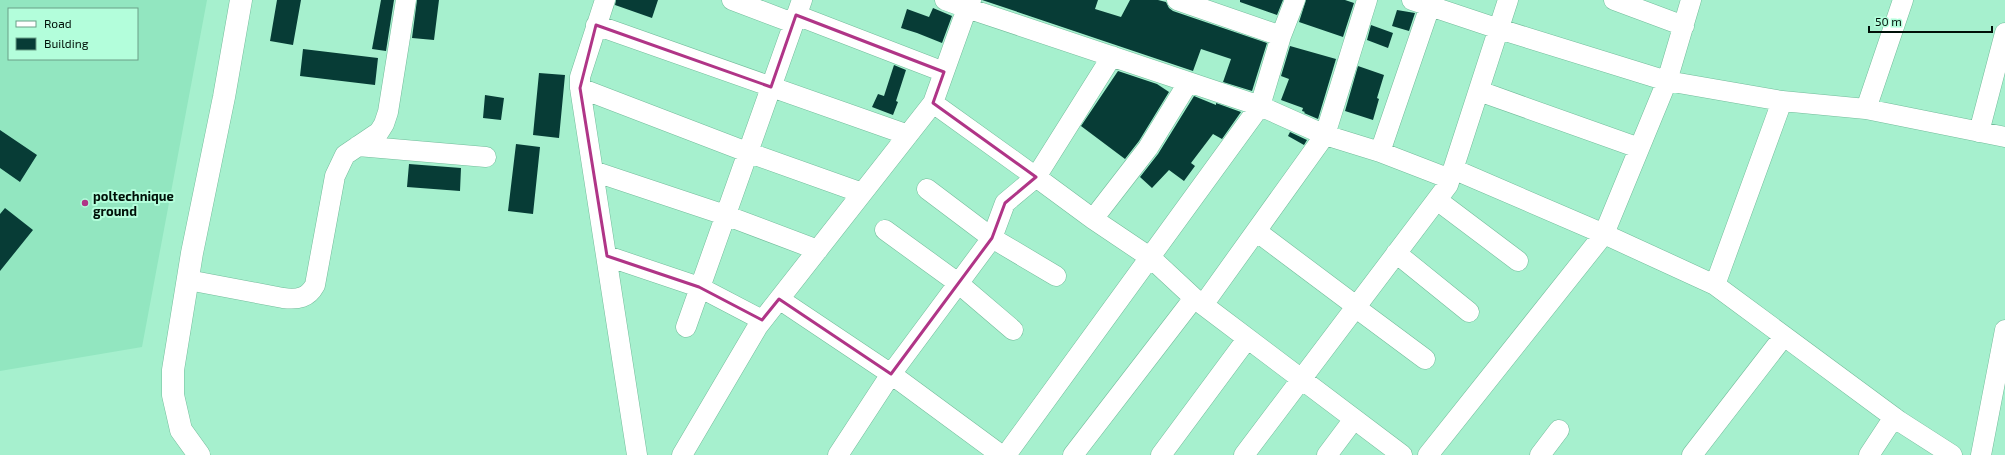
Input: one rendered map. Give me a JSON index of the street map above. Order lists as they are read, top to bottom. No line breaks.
{"places":["poltechnique ground"],"legend":["Road","Building"],"scale_bar":"50 m"}
